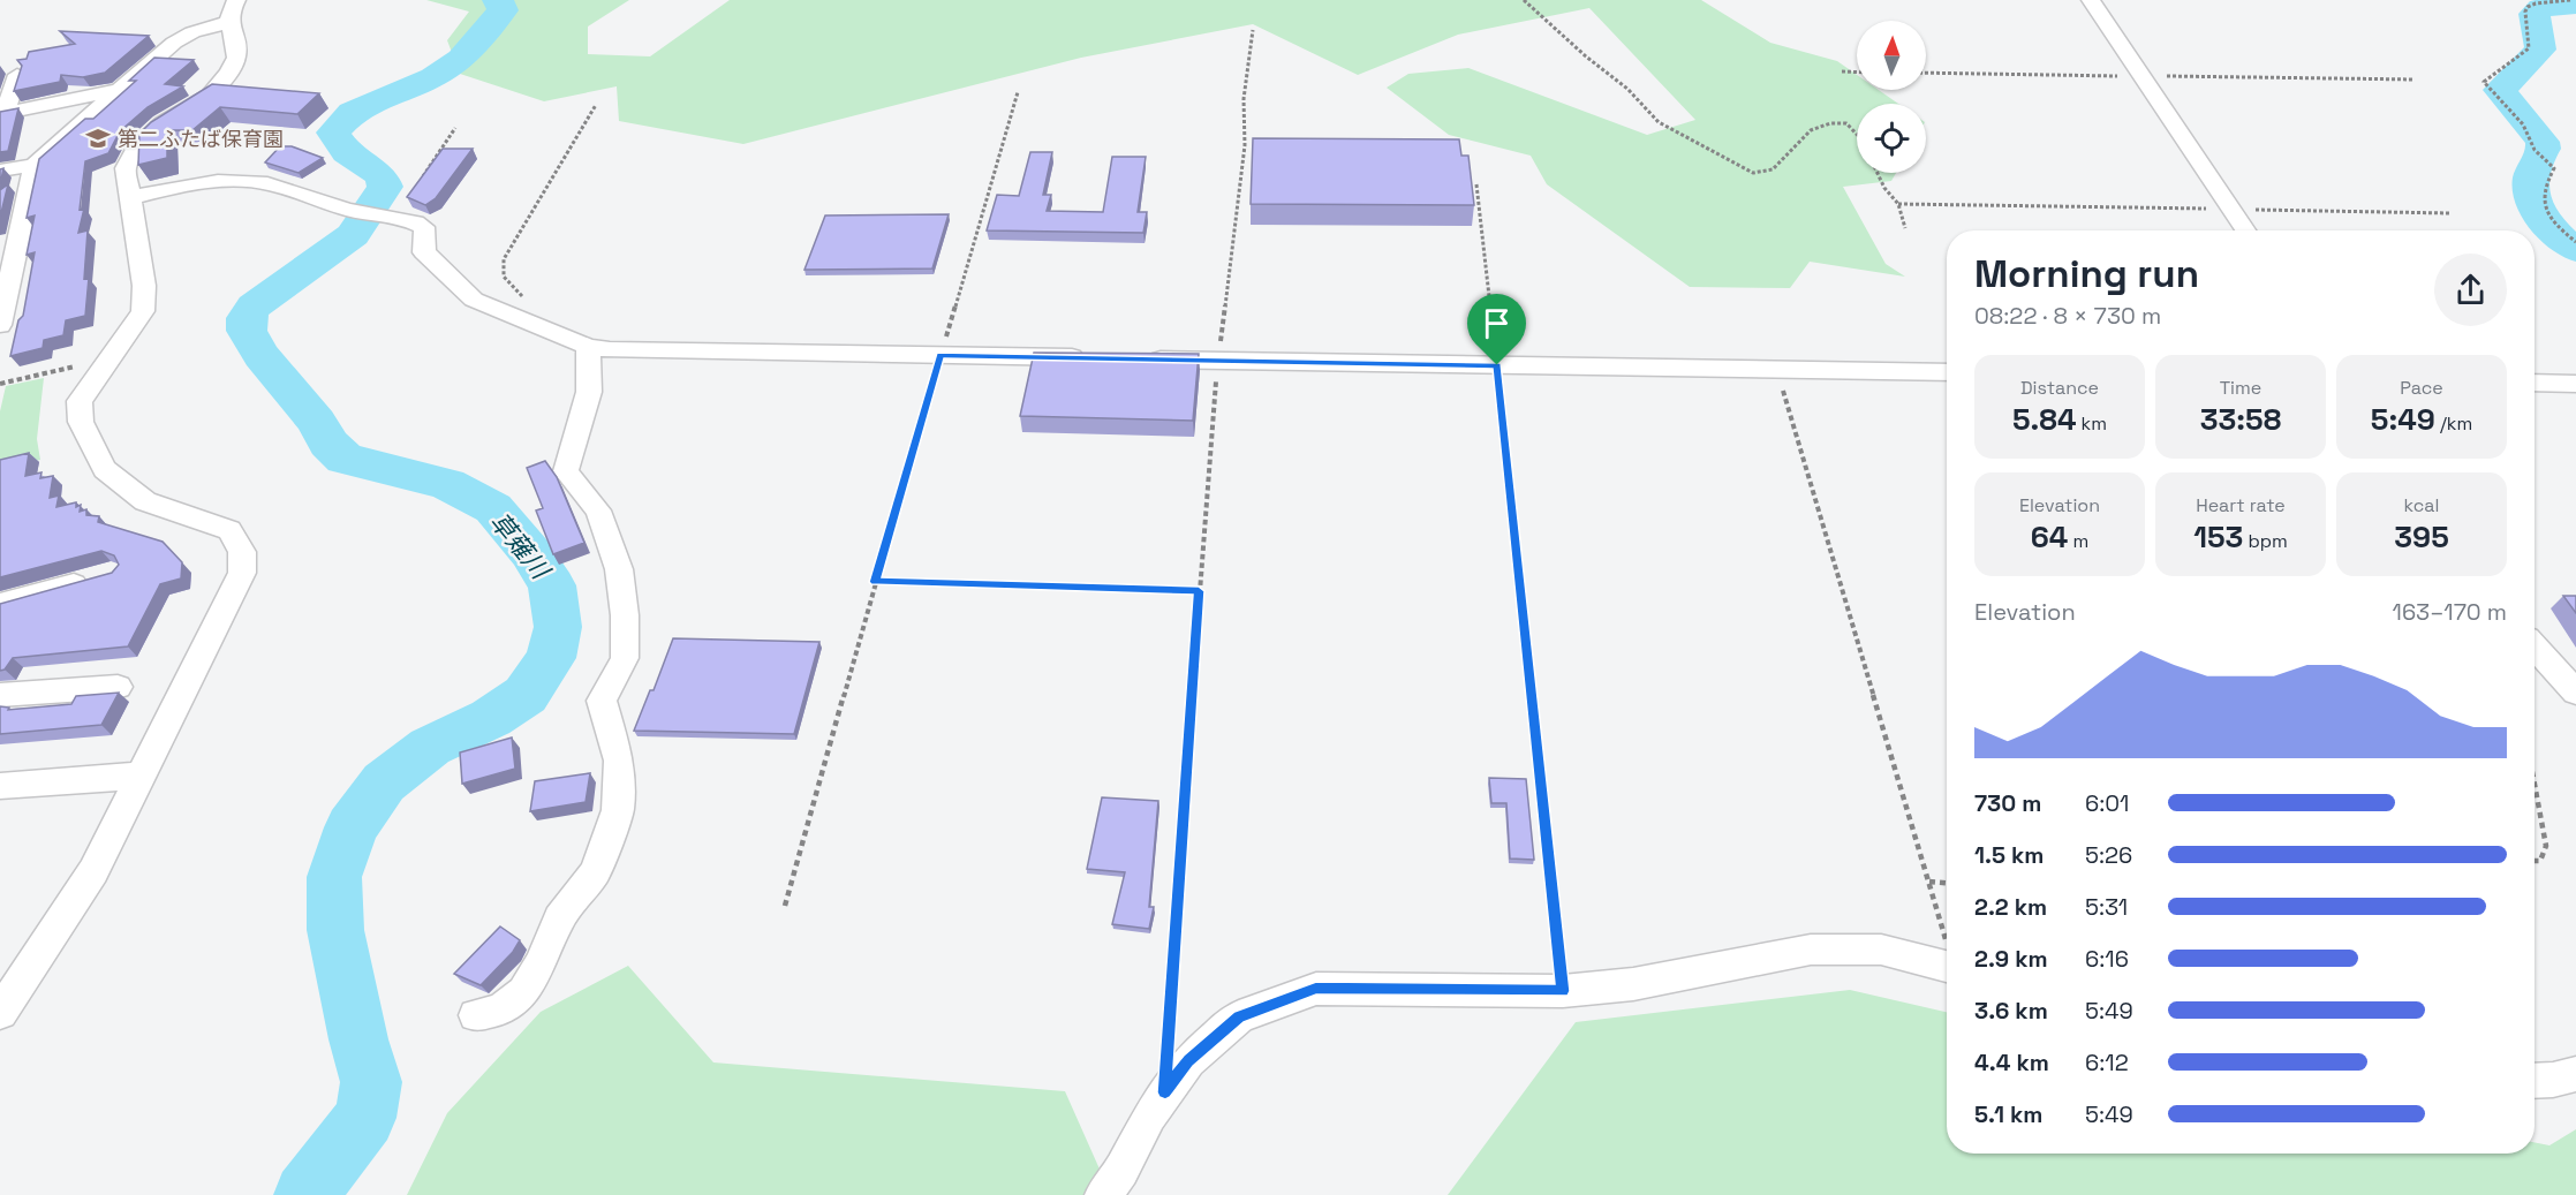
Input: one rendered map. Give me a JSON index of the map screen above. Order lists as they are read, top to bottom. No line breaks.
{"water":["草薙川"],"places":{"school or university":["第二ふたば保育園"]},"north":"top","page":{"heading":["Morning run","08:22 · 8 × 730 m"],"stats":[["Distance","5.84 km"],["Time","33:58"],["Pace","5:49 /km"],["Elevation","64 m"],["Heart rate","153 bpm"],["kcal","395"]],"chart":["Elevation","163–170 m"],"list":[{"name":"730 m","note":"6:01"},{"name":"1.5 km","note":"5:26"},{"name":"2.2 km","note":"5:31"},{"name":"2.9 km","note":"6:16"},{"name":"3.6 km","note":"5:49"},{"name":"4.4 km","note":"6:12"},{"name":"5.1 km","note":"5:49"}]}}
